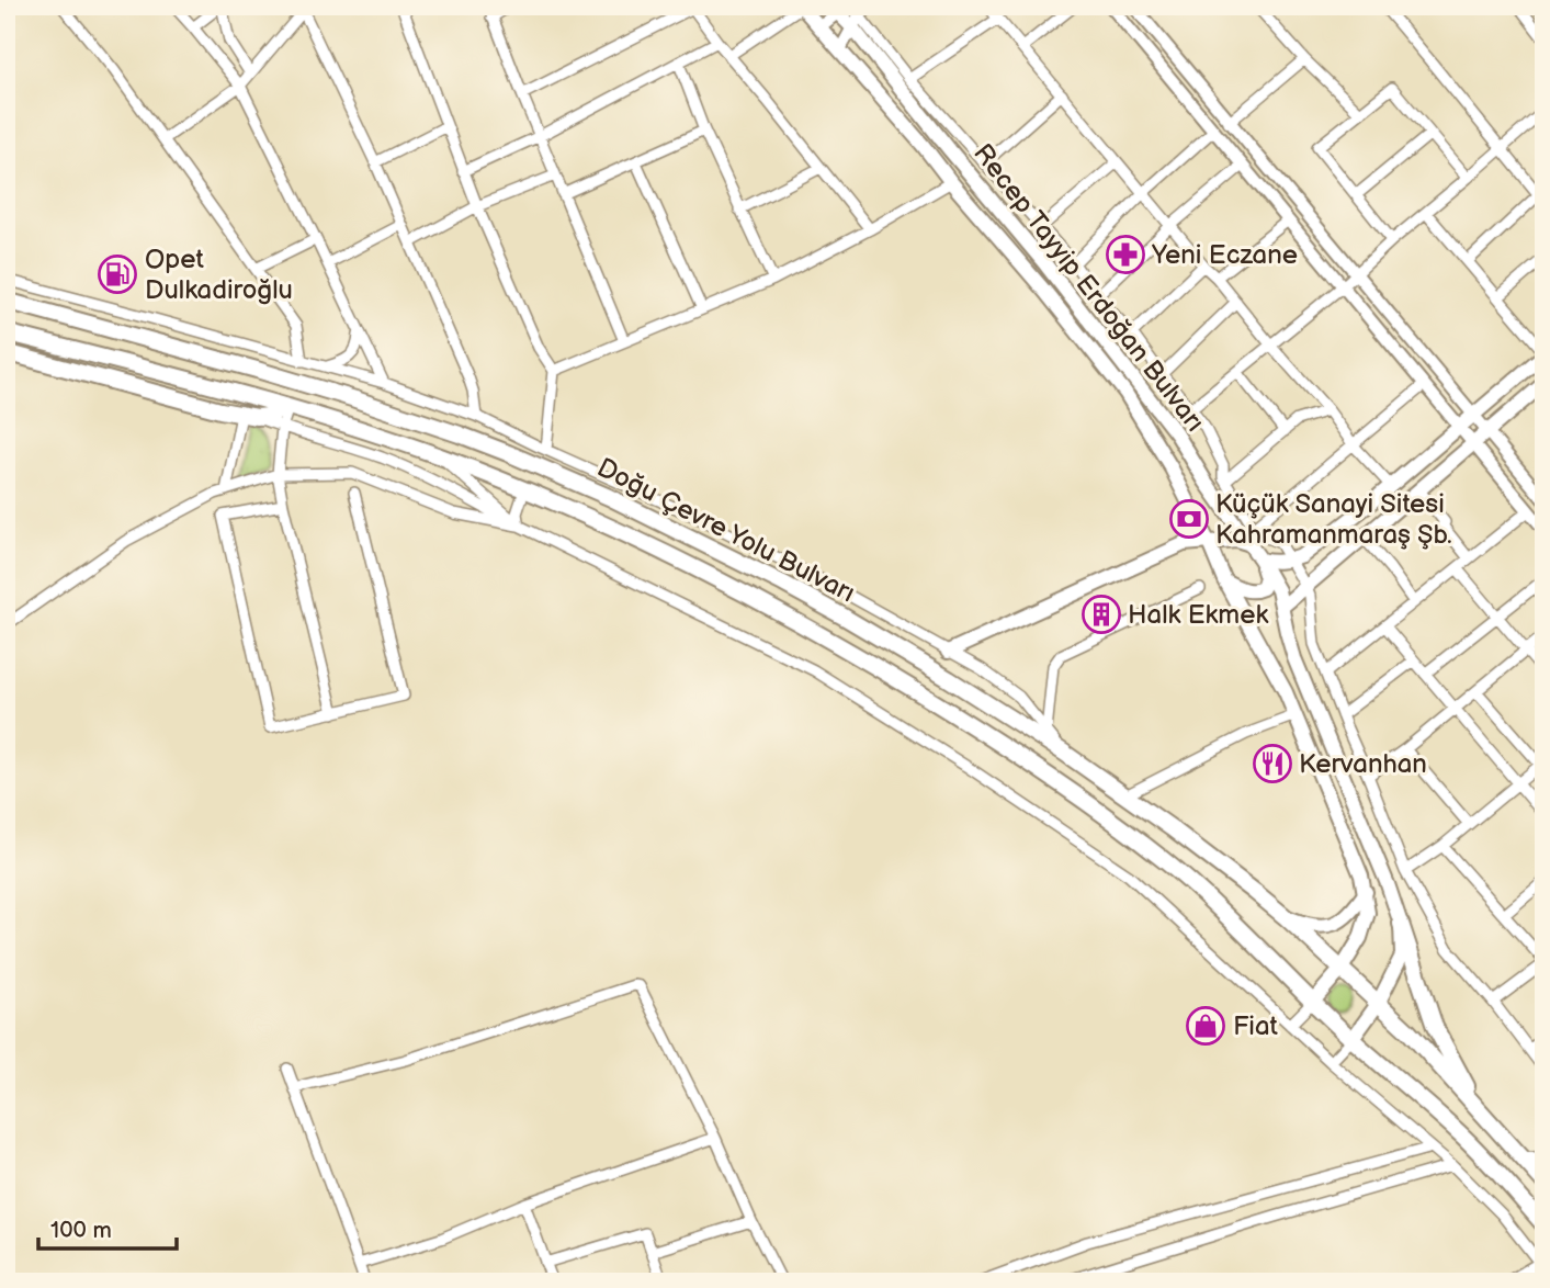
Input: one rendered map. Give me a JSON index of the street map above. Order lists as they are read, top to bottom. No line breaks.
{"streets":{"highway":["Doğu Çevre Yolu Bulvarı"],"main road":["Recep Tayyip Erdoğan Bulvarı"]},"crossings":[["Recep Tayyip Erdoğan Bulvarı","Doğu Çevre Yolu Bulvarı"]],"places":{"pharmacy":["Yeni Eczane"],"fuel station":["Opet Dulkadiroğlu"],"bank":["Küçük Sanayi Sitesi Kahramanmaraş Şb."],"building":["Halk Ekmek"],"restaurant":["Kervanhan"],"shop":["Fiat"]},"scale_bar":"100 m"}
